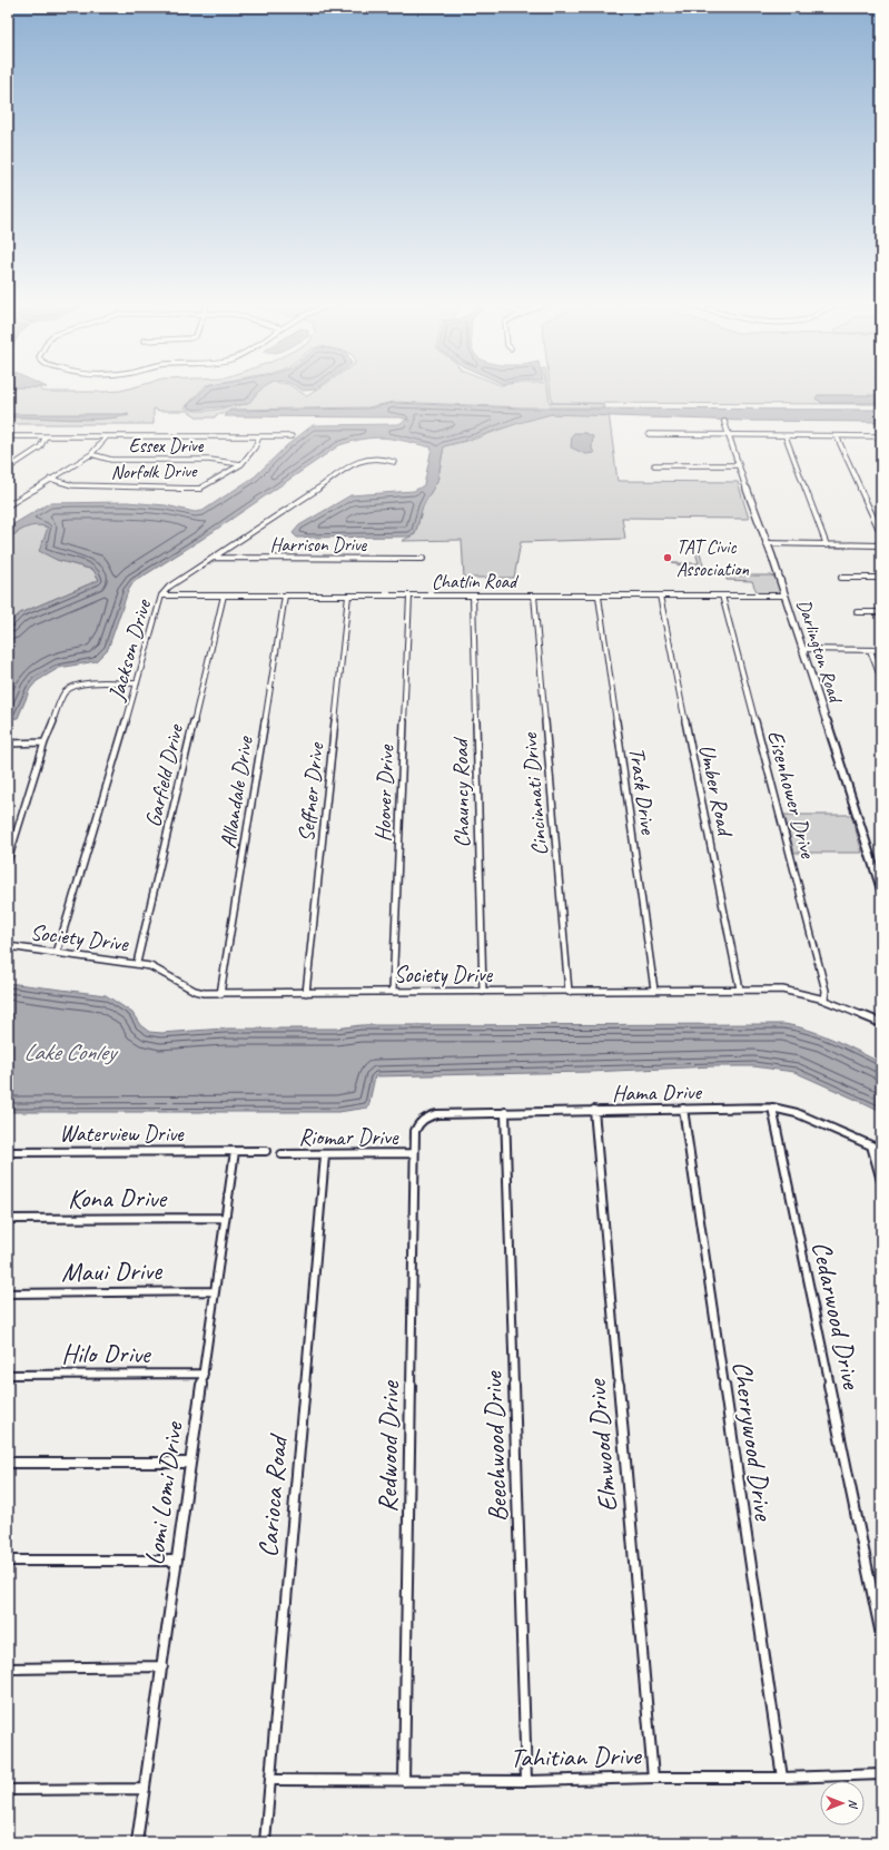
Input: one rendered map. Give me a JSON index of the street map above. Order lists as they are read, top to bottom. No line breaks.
{"streets":{"street":["Essex Drive","Norfolk Drive","Harrison Drive","Chatlin Road","Jackson Drive","Darlington Road","Garfield Drive","Umber Road","Trask Drive","Allandale Drive","Seffner Drive","Hoover Drive","Chauncy Road","Eisenhower Drive","Cincinnati Drive","Society Drive","Hama Drive","Waterview Drive","Riomar Drive","Kona Drive","Maui Drive","Cedarwood Drive","Hilo Drive","Cherrywood Drive","Elmwood Drive","Redwood Drive","Beechwood Drive","Lomi Lomi Drive","Carioca Road","Tahitian Drive"]},"crossings":[["Essex Drive","Norfolk Drive"],["Harrison Drive","Jackson Drive"],["Chatlin Road","Jackson Drive"],["Chatlin Road","Darlington Road"],["Chatlin Road","Garfield Drive"],["Chatlin Road","Umber Road"],["Chatlin Road","Trask Drive"],["Chatlin Road","Allandale Drive"],["Chatlin Road","Seffner Drive"],["Chatlin Road","Hoover Drive"],["Chatlin Road","Chauncy Road"],["Chatlin Road","Eisenhower Drive"],["Chatlin Road","Cincinnati Drive"],["Jackson Drive","Society Drive"],["Garfield Drive","Society Drive"],["Umber Road","Society Drive"],["Trask Drive","Society Drive"],["Allandale Drive","Society Drive"],["Seffner Drive","Society Drive"],["Hoover Drive","Society Drive"],["Chauncy Road","Society Drive"],["Eisenhower Drive","Society Drive"],["Cincinnati Drive","Society Drive"],["Hama Drive","Cedarwood Drive"],["Hama Drive","Cherrywood Drive"],["Hama Drive","Elmwood Drive"],["Hama Drive","Redwood Drive"],["Hama Drive","Beechwood Drive"],["Waterview Drive","Riomar Drive"],["Waterview Drive","Lomi Lomi Drive"],["Riomar Drive","Redwood Drive"],["Riomar Drive","Lomi Lomi Drive"],["Riomar Drive","Carioca Road"],["Kona Drive","Lomi Lomi Drive"],["Maui Drive","Lomi Lomi Drive"],["Hilo Drive","Lomi Lomi Drive"],["Cherrywood Drive","Tahitian Drive"],["Elmwood Drive","Tahitian Drive"],["Redwood Drive","Tahitian Drive"],["Beechwood Drive","Tahitian Drive"],["Carioca Road","Tahitian Drive"]],"water":["Lake Conley"],"places":["TAT Civic Association"],"north":"right"}
